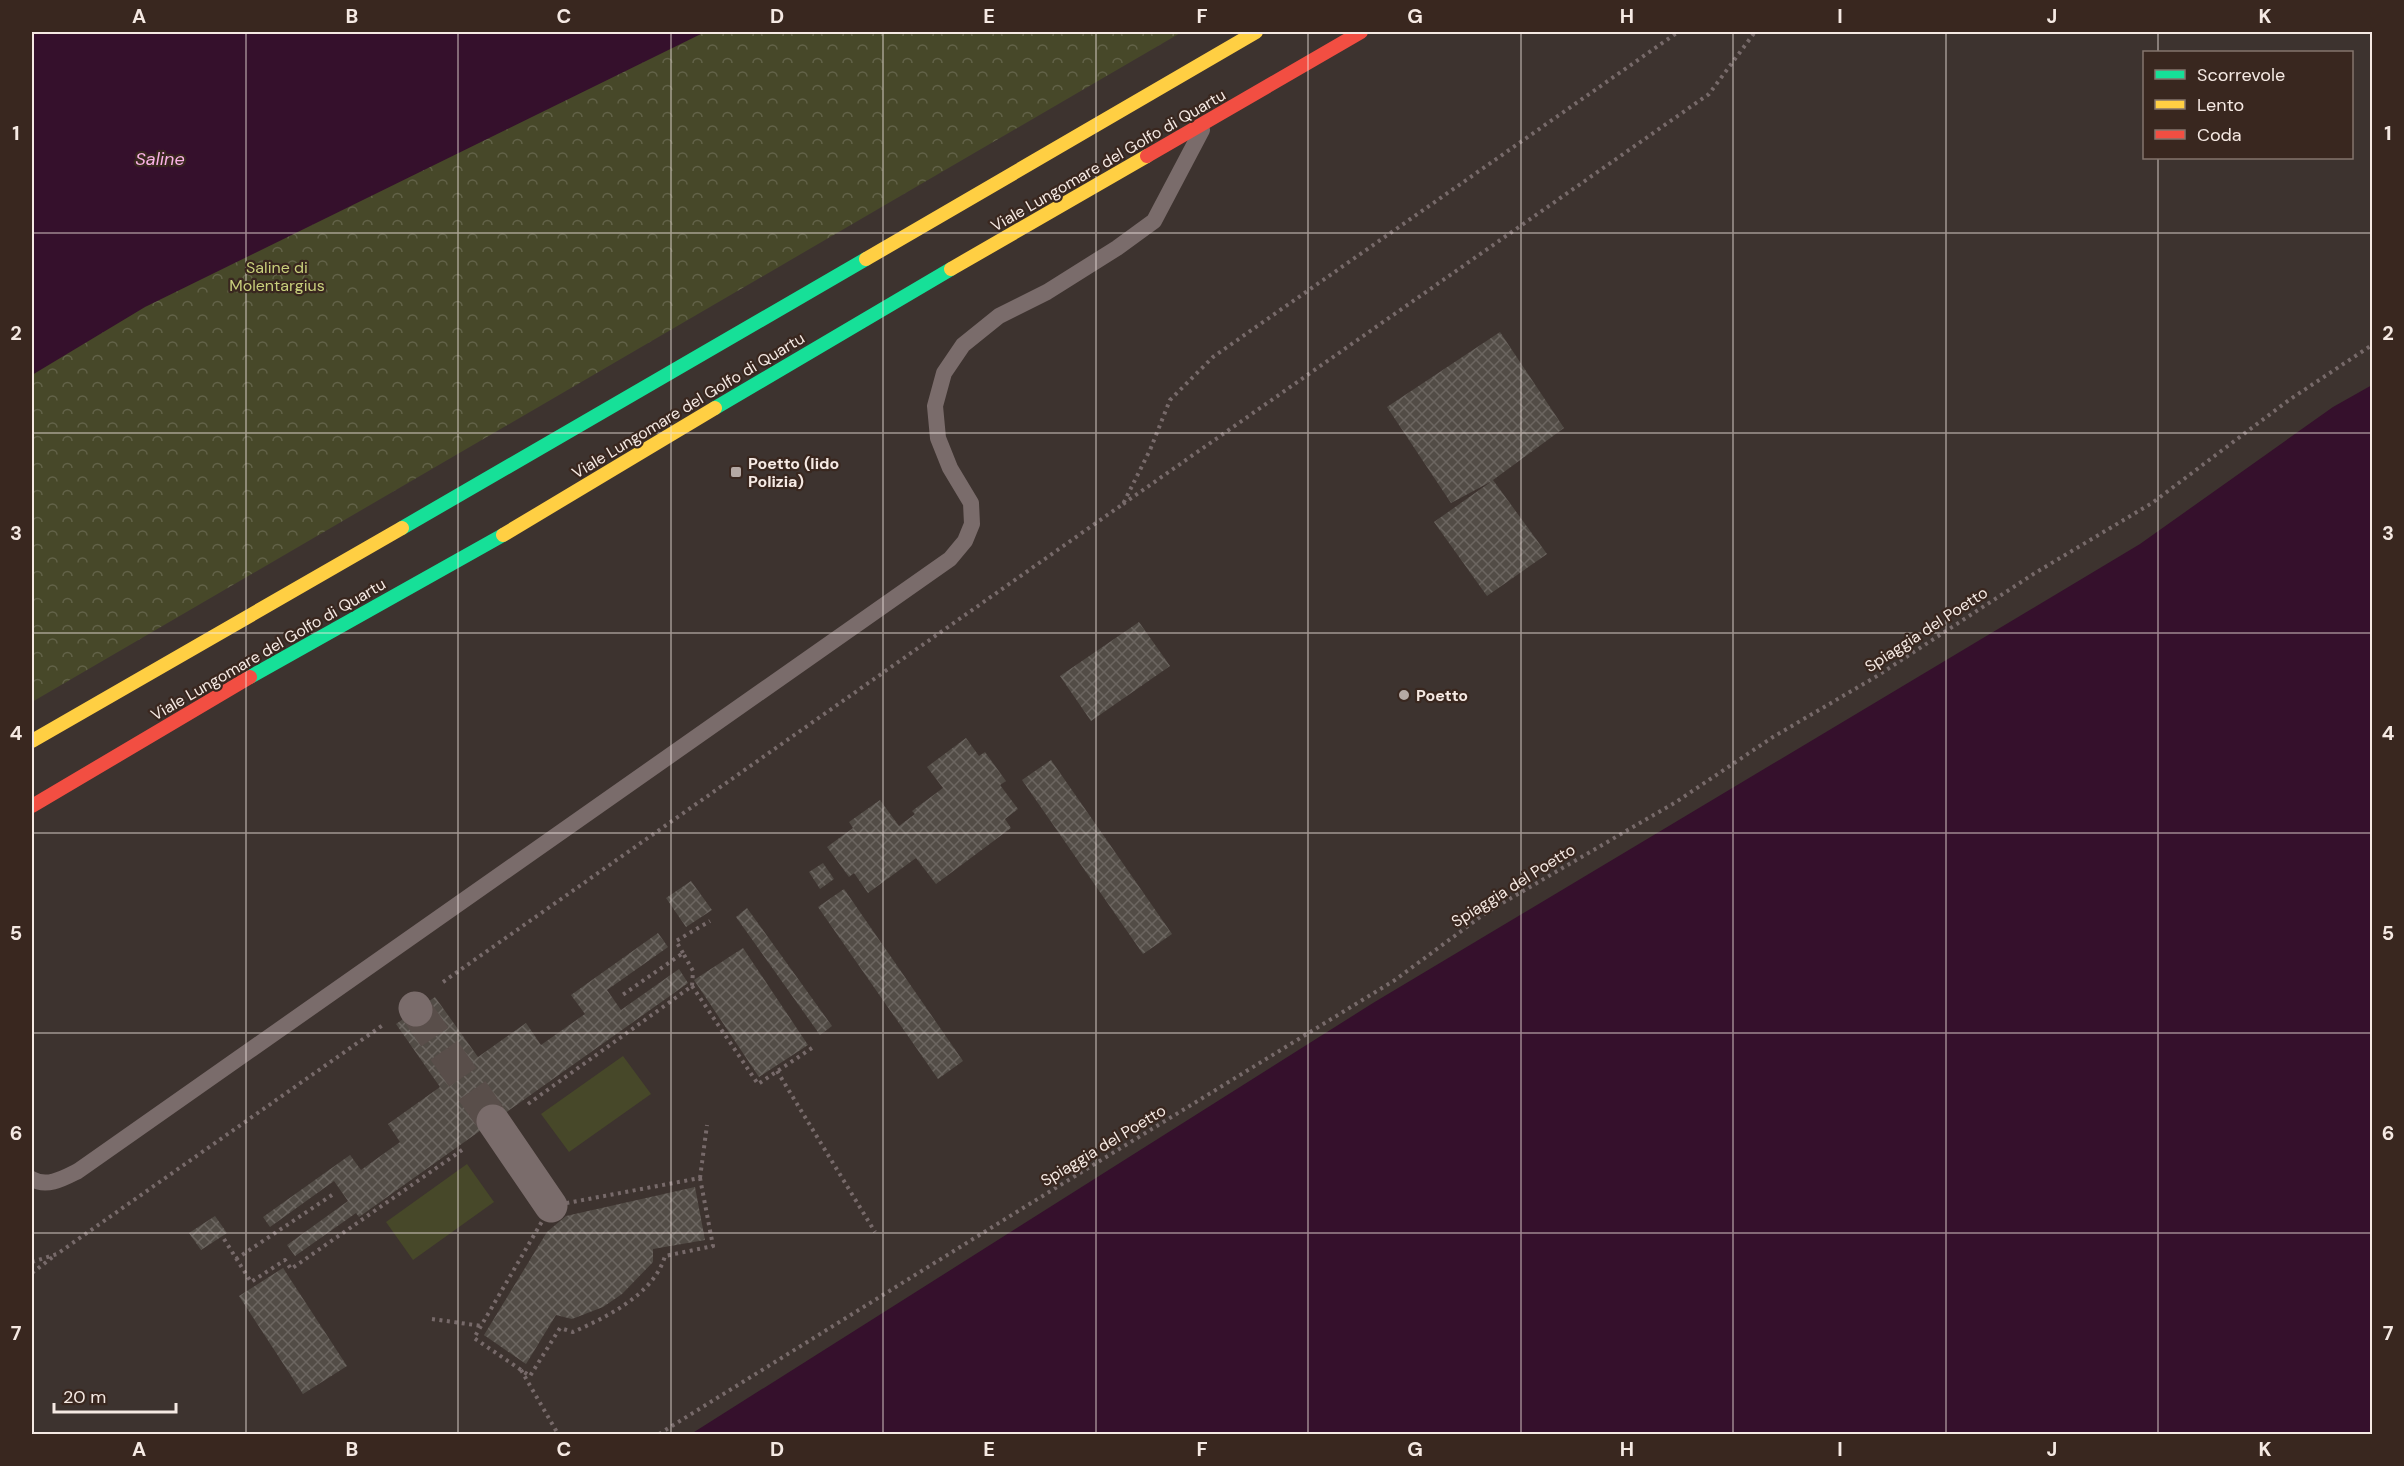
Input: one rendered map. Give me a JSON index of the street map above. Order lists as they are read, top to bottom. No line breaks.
{"streets":{"main road":["Viale Lungomare del Golfo di Quartu"],"path":["Spiaggia del Poetto"]},"water":["Saline"],"parks":["Saline di Molentargius"],"places":{"transit":["Poetto (lido Polizia)"],"other":["Poetto"]},"legend":["Scorrevole","Lento","Coda"],"scale_bar":"20 m","grid":{"columns":["A","B","C","D","E","F","G","H","I","J","K"],"rows":["1","2","3","4","5","6","7"]}}
